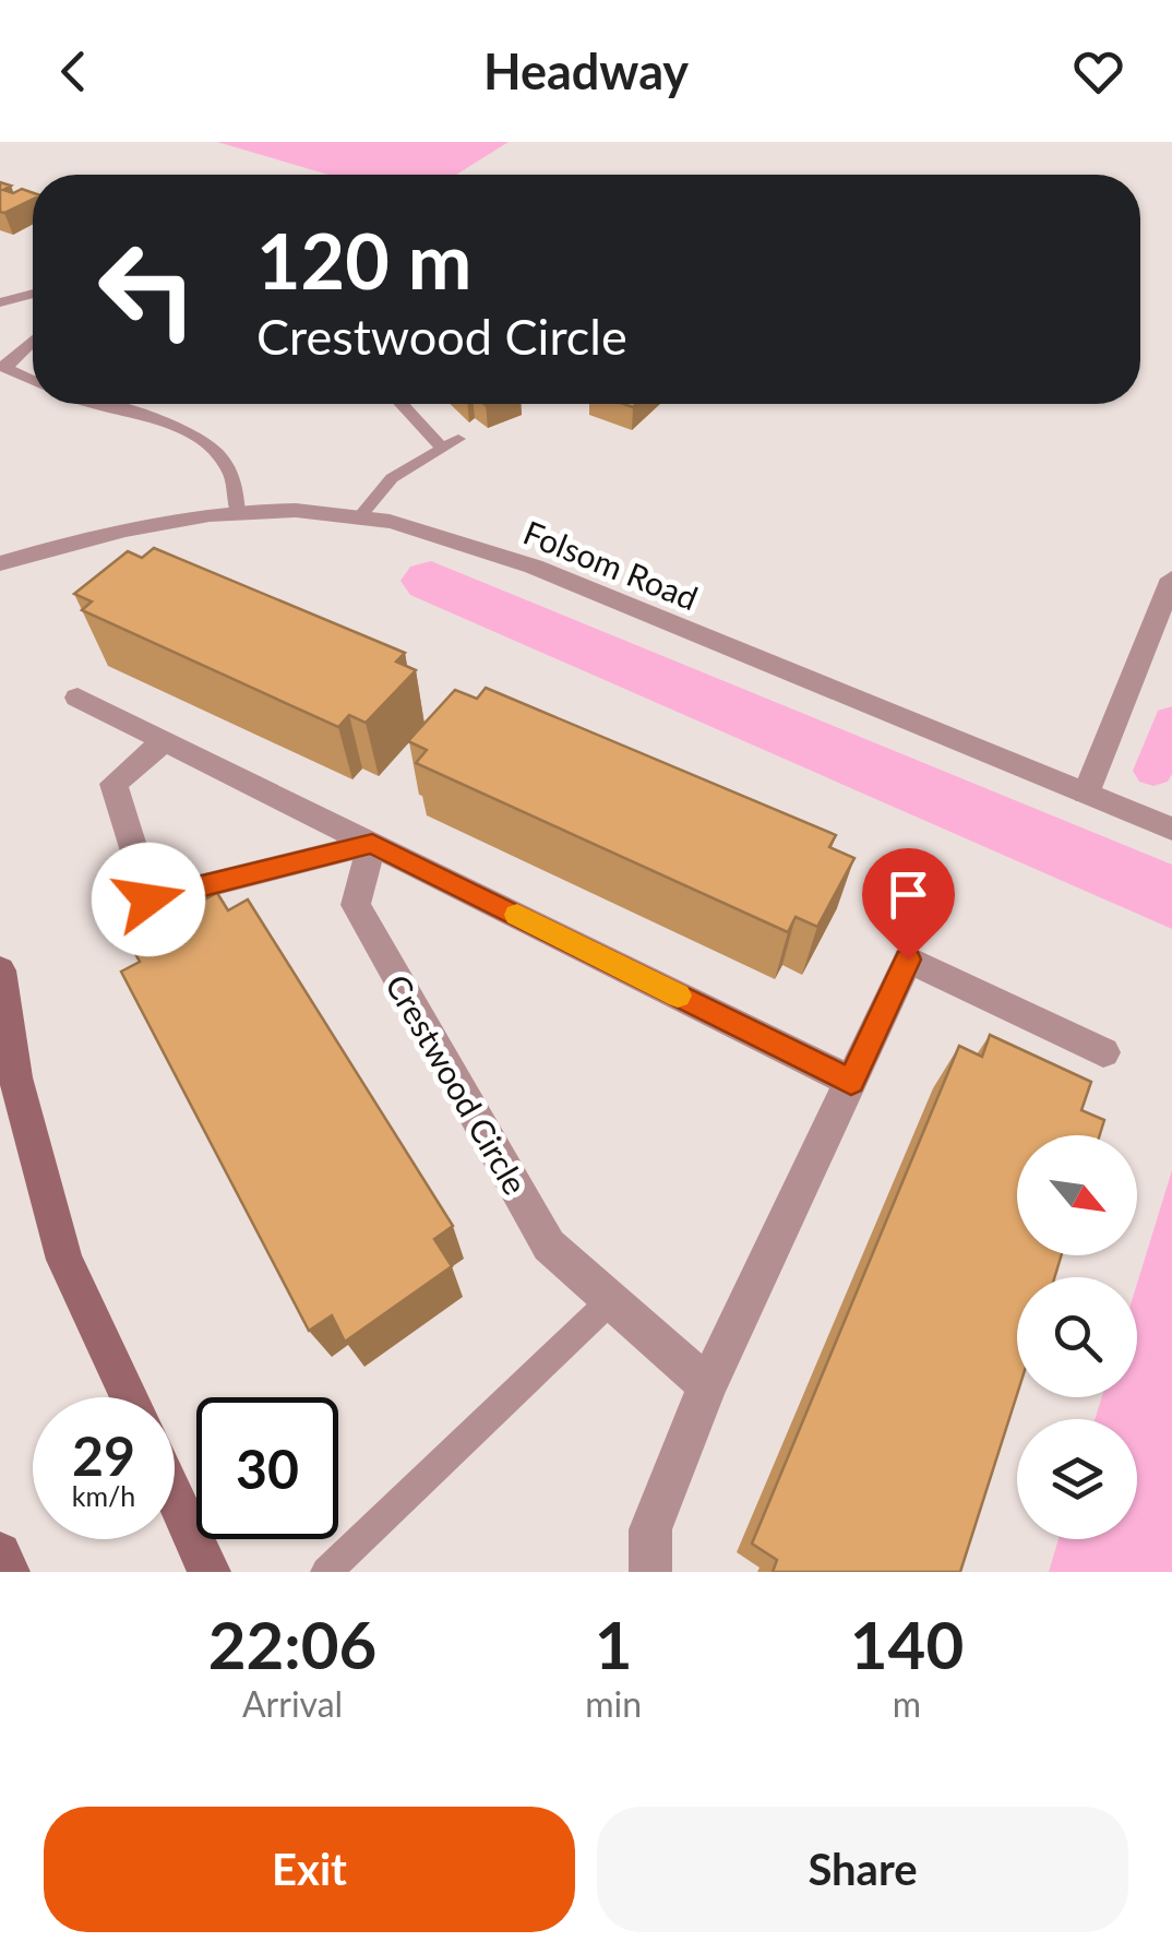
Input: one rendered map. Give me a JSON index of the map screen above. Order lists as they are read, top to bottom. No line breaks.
{"streets":{"street":["Folsom Road","Crestwood Circle"]},"north":"bottom right","page":{"header":"Headway","turn":["120 m","Crestwood Circle"],"speed":"29 km/h","limit":"30","eta":["22:06","Arrival","1","min","140","m"],"buttons":["Exit","Share"]}}
